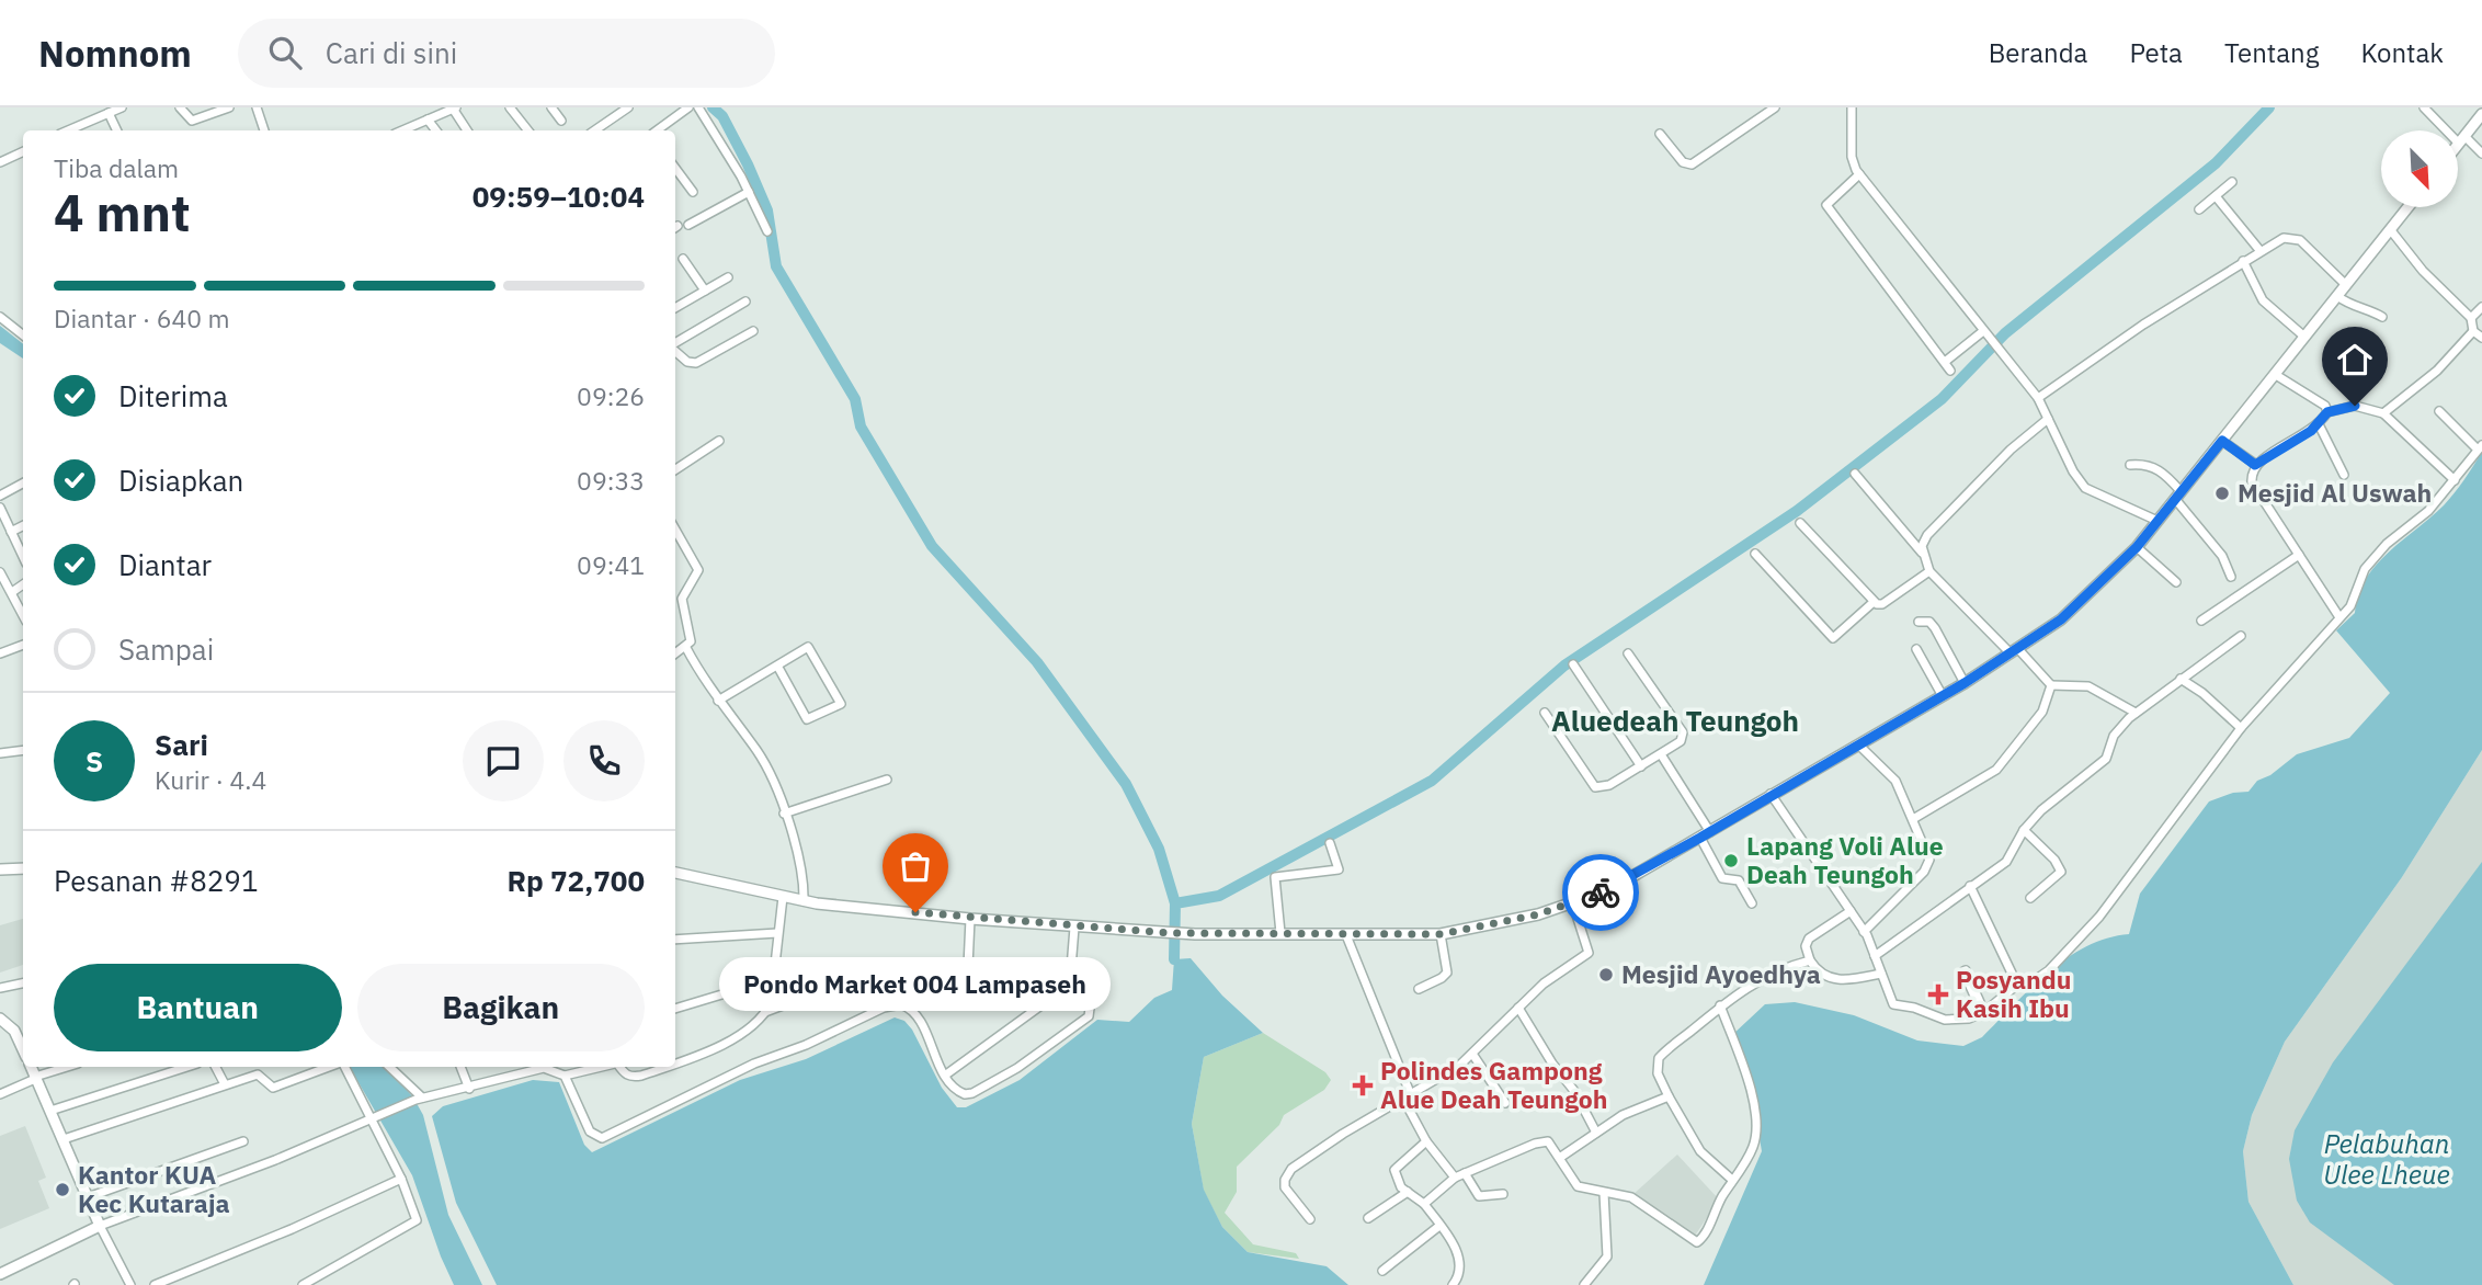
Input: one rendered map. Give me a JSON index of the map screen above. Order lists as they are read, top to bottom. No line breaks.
{"districts":["Aluedeah Teungoh"],"water":["Pelabuhan Ulee Lheue"],"places":{"other":["Mesjid Al Uswah","Lapang Voli Alue Deah Teungoh","Pondo Market 004 Lampaseh","Mesjid Ayoedhya","Kantor KUA Kec Kutaraja"],"health":["Posyandu Kasih Ibu","Polindes Gampong Alue Deah Teungoh"]},"north":"bottom right","page":{"header":"Nomnom","search":"Cari di sini","nav":["Beranda","Peta","Tentang","Kontak"],"heading":["4 mnt","Tiba dalam","09:59–10:04"],"panel":["Sari","Kurir · 4.4","Pesanan #8291","Rp 72,700"],"bar":"Diantar · 640 m","list":[["Diterima","09:26"],["Disiapkan","09:33"],["Diantar","09:41"],"Sampai"],"round":"S","buttons":["Bantuan","Bagikan"],"bubble":"Pondo Market 004 Lampaseh"}}
